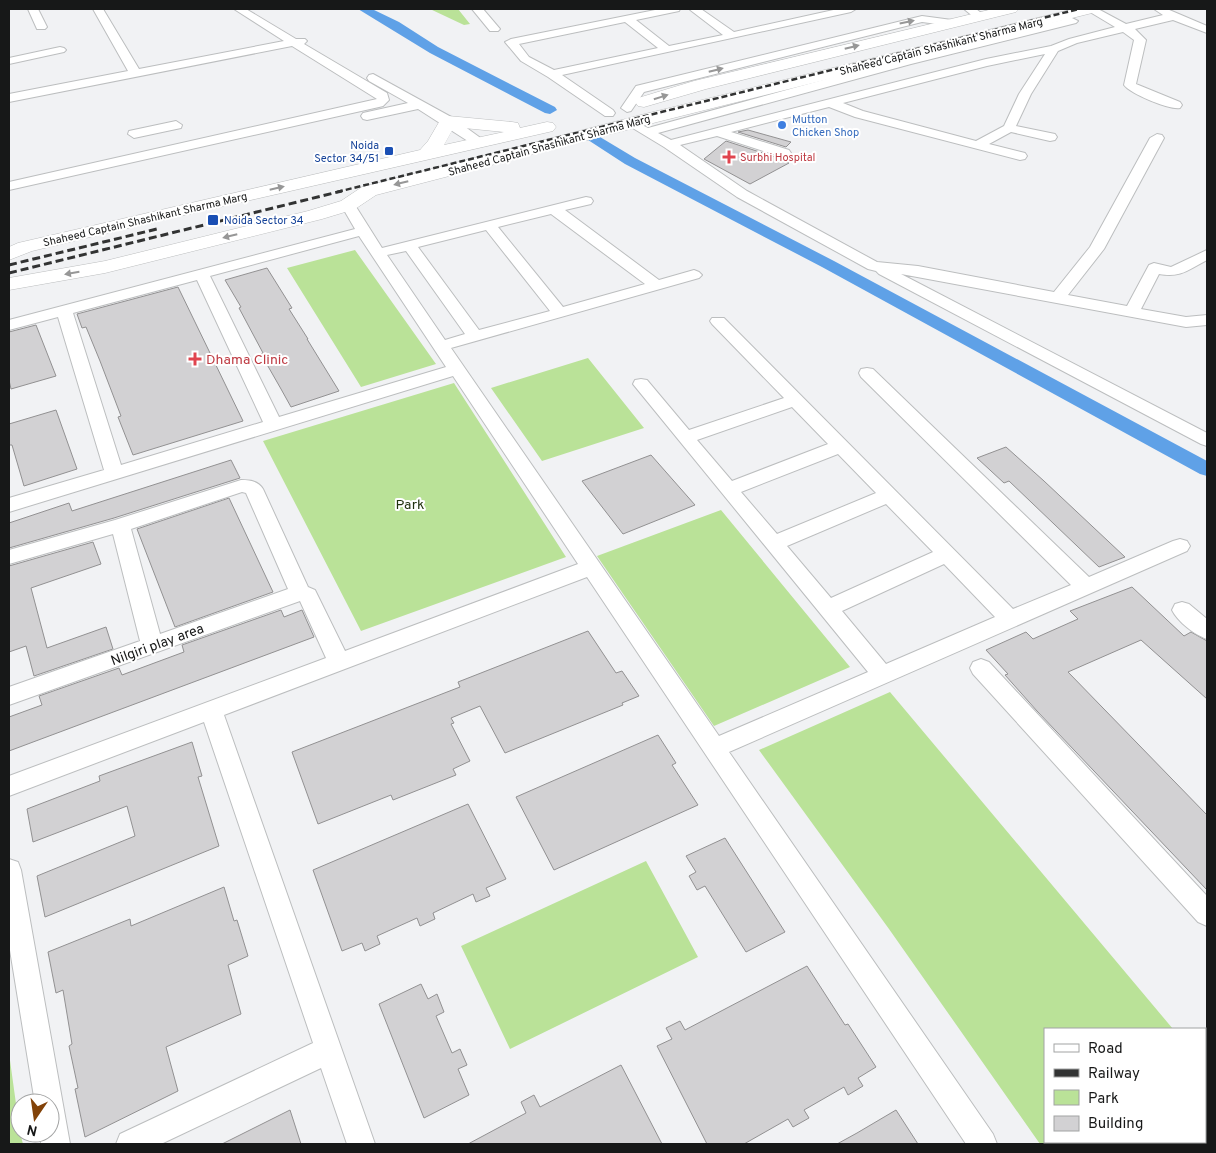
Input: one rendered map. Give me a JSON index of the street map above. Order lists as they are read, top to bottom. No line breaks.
{"streets":{"main road":["Shaheed Captain Shashikant Sharma Marg"],"street":["Nilgiri play area"]},"parks":["Park"],"places":{"other":["Mutton Chicken Shop"],"transit":["Noida Sector 34/51","Noida Sector 34"],"health":["Surbhi Hospital","Dhama Clinic"]},"legend":["Road","Railway","Park","Building"],"north":"bottom"}
